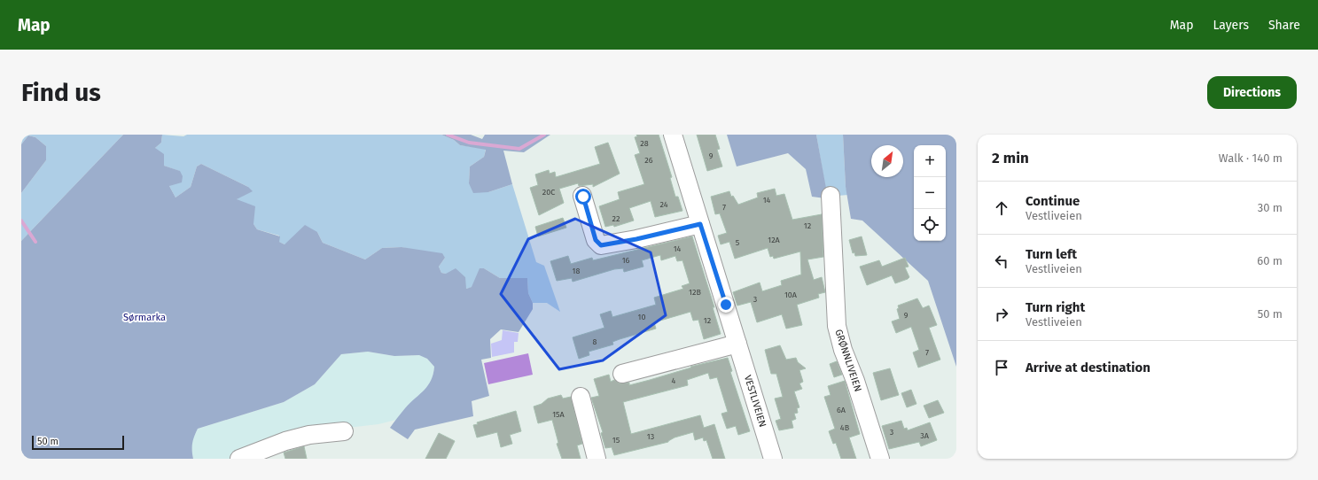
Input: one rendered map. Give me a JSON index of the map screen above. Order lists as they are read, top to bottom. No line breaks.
{"streets":{"street":["GRØNNLIVEIEN","VESTLIVEIEN"]},"parks":["Sørmarka"],"house_numbers":["28","9","26","20C","14","24","7","22","12","12A","5","14","16","18","12B","10A","3","9","10","12","8","7","4","6A","15A","4B","3","3A","13","15"],"scale_bar":"50 m","north":"top right","page":{"header":"Map","nav":["Map","Layers","Share"],"buttons":"Directions","title":"Find us","heading":["2 min","Walk · 140 m"],"map_buttons":["+","−"],"list":[["Continue","Vestliveien","30 m"],["Turn left","Vestliveien","60 m"],["Turn right","Vestliveien","50 m"],"Arrive at destination"],"scale":"50 m"}}
